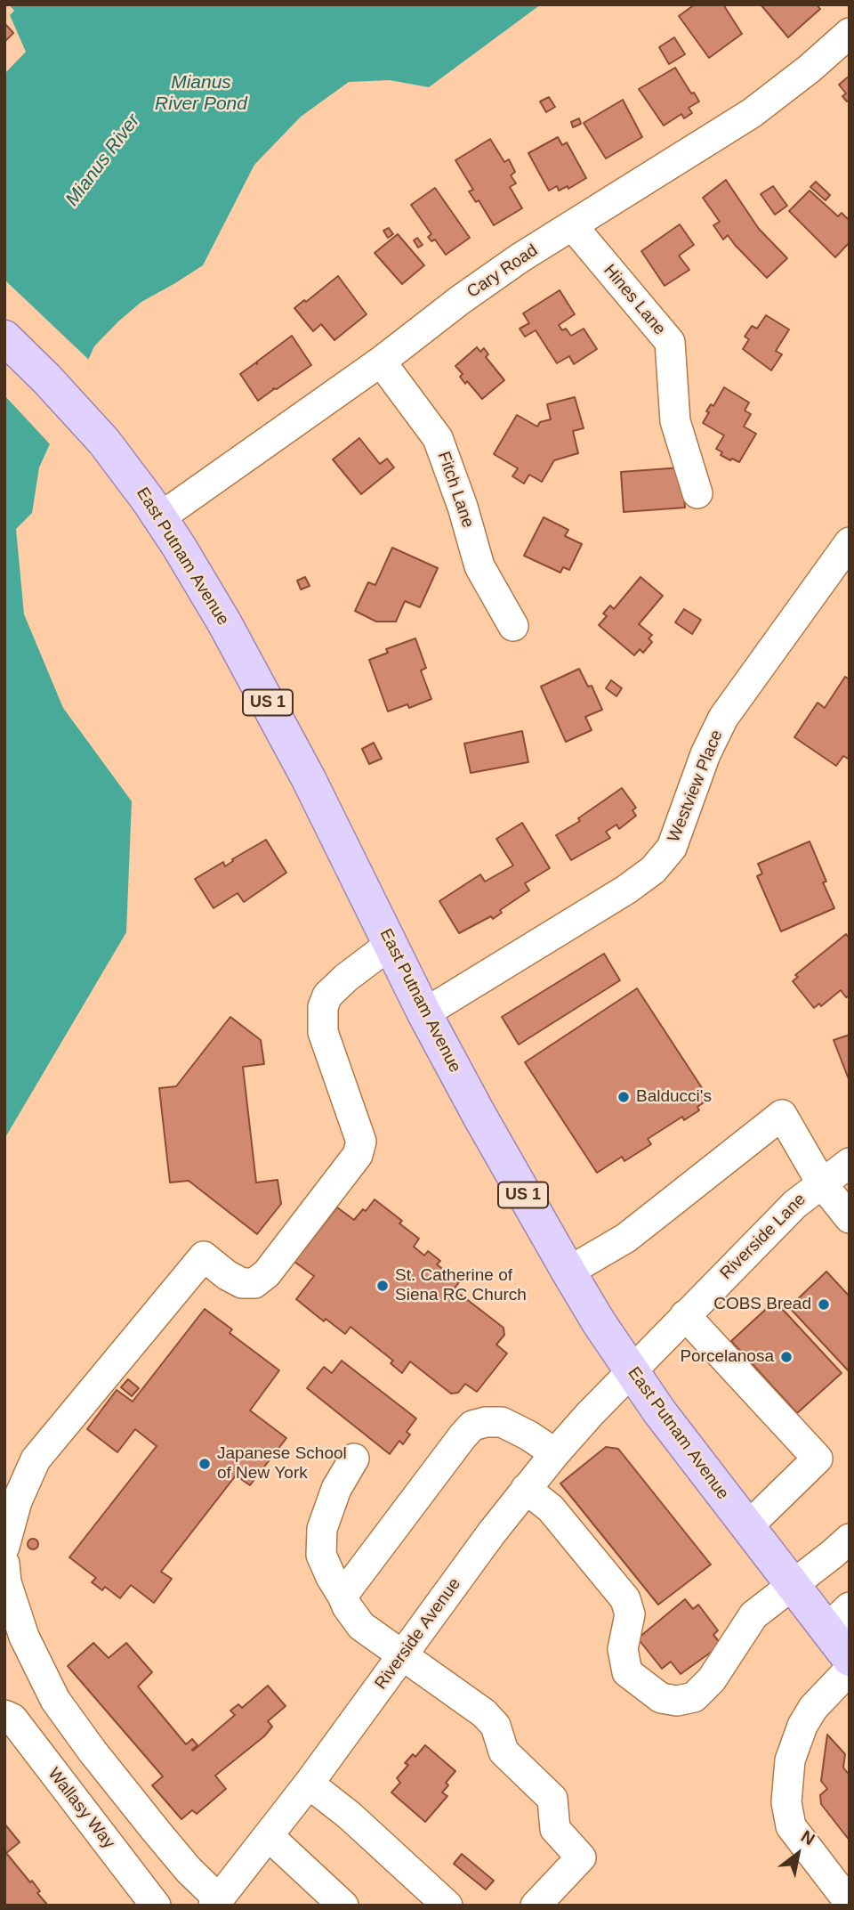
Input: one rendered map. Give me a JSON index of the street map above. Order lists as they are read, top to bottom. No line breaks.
{"streets":{"main road":["East Putnam Avenue","US 1"],"street":["Cary Road","Hines Lane","Fitch Lane","Westview Place","Riverside Lane","Riverside Avenue","Wallasy Way"]},"crossings":[["Cary Road","Hines Lane"],["Cary Road","Fitch Lane"],["Cary Road","East Putnam Avenue"],["East Putnam Avenue","Westview Place"],["East Putnam Avenue","Riverside Lane"],["East Putnam Avenue","Riverside Avenue"],["Riverside Lane","Riverside Avenue"]],"water":["Mianus River Pond","Mianus River"],"places":["Balducci's","St. Catherine of Siena RC Church","COBS Bread","Porcelanosa","Japanese School of New York"],"north":"top right"}
